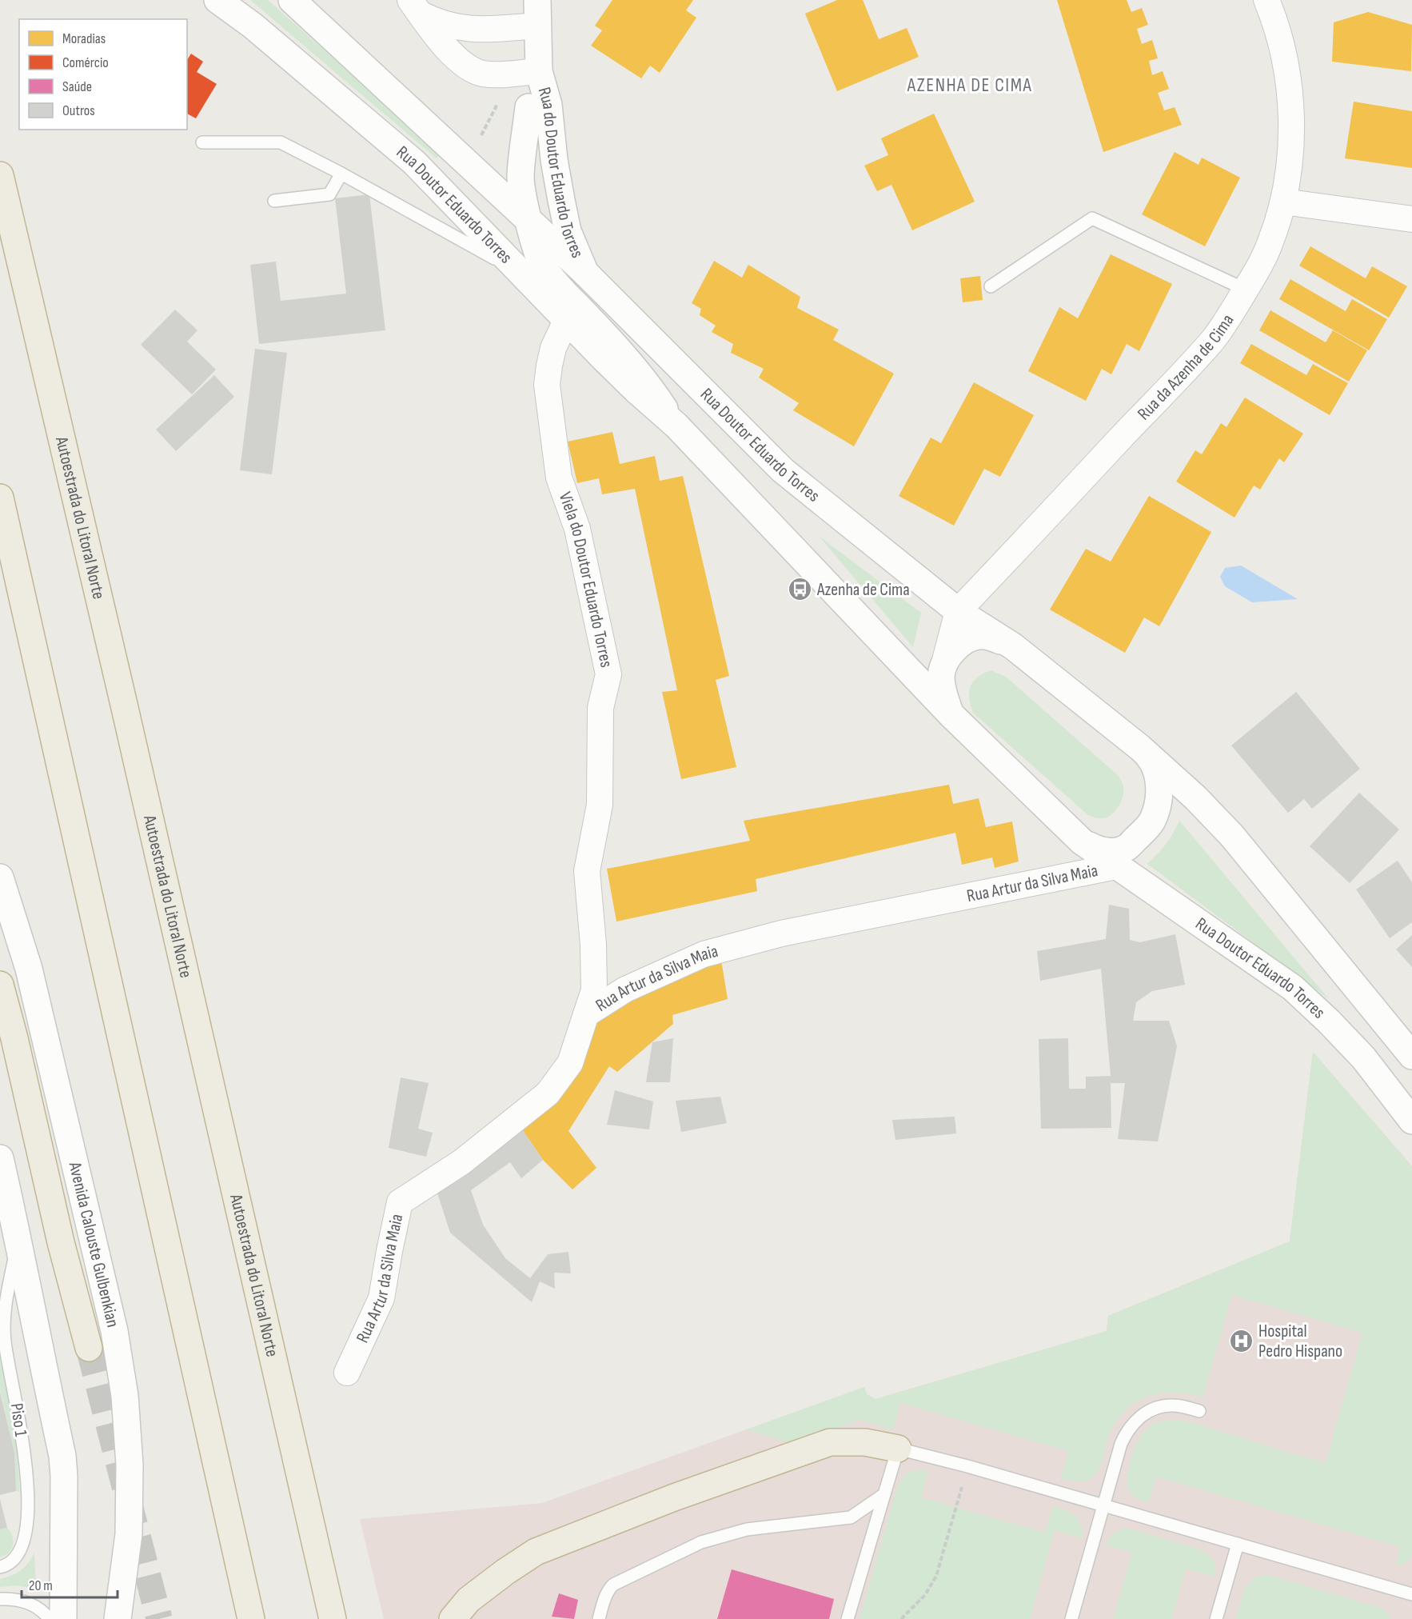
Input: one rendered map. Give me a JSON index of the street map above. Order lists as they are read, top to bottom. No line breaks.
{"streets":{"highway":["Autoestrada do Litoral Norte"],"main road":["Rua do Doutor Eduardo Torres","Rua Doutor Eduardo Torres","Avenida Calouste Gulbenkian"],"street":["Rua da Azenha de Cima","Viela do Doutor Eduardo Torres","Rua Artur da Silva Maia"],"lane":["Piso 1"]},"crossings":[["Rua do Doutor Eduardo Torres","Rua Doutor Eduardo Torres"],["Rua Doutor Eduardo Torres","Rua da Azenha de Cima"],["Rua Doutor Eduardo Torres","Viela do Doutor Eduardo Torres"],["Rua Doutor Eduardo Torres","Rua Artur da Silva Maia"],["Viela do Doutor Eduardo Torres","Rua Artur da Silva Maia"]],"districts":["AZENHA DE CIMA"],"places":{"bus stop":["Azenha de Cima"],"hospital":["Hospital Pedro Hispano"]},"legend":["Moradias","Comércio","Saúde","Outros"],"scale_bar":"20 m"}
